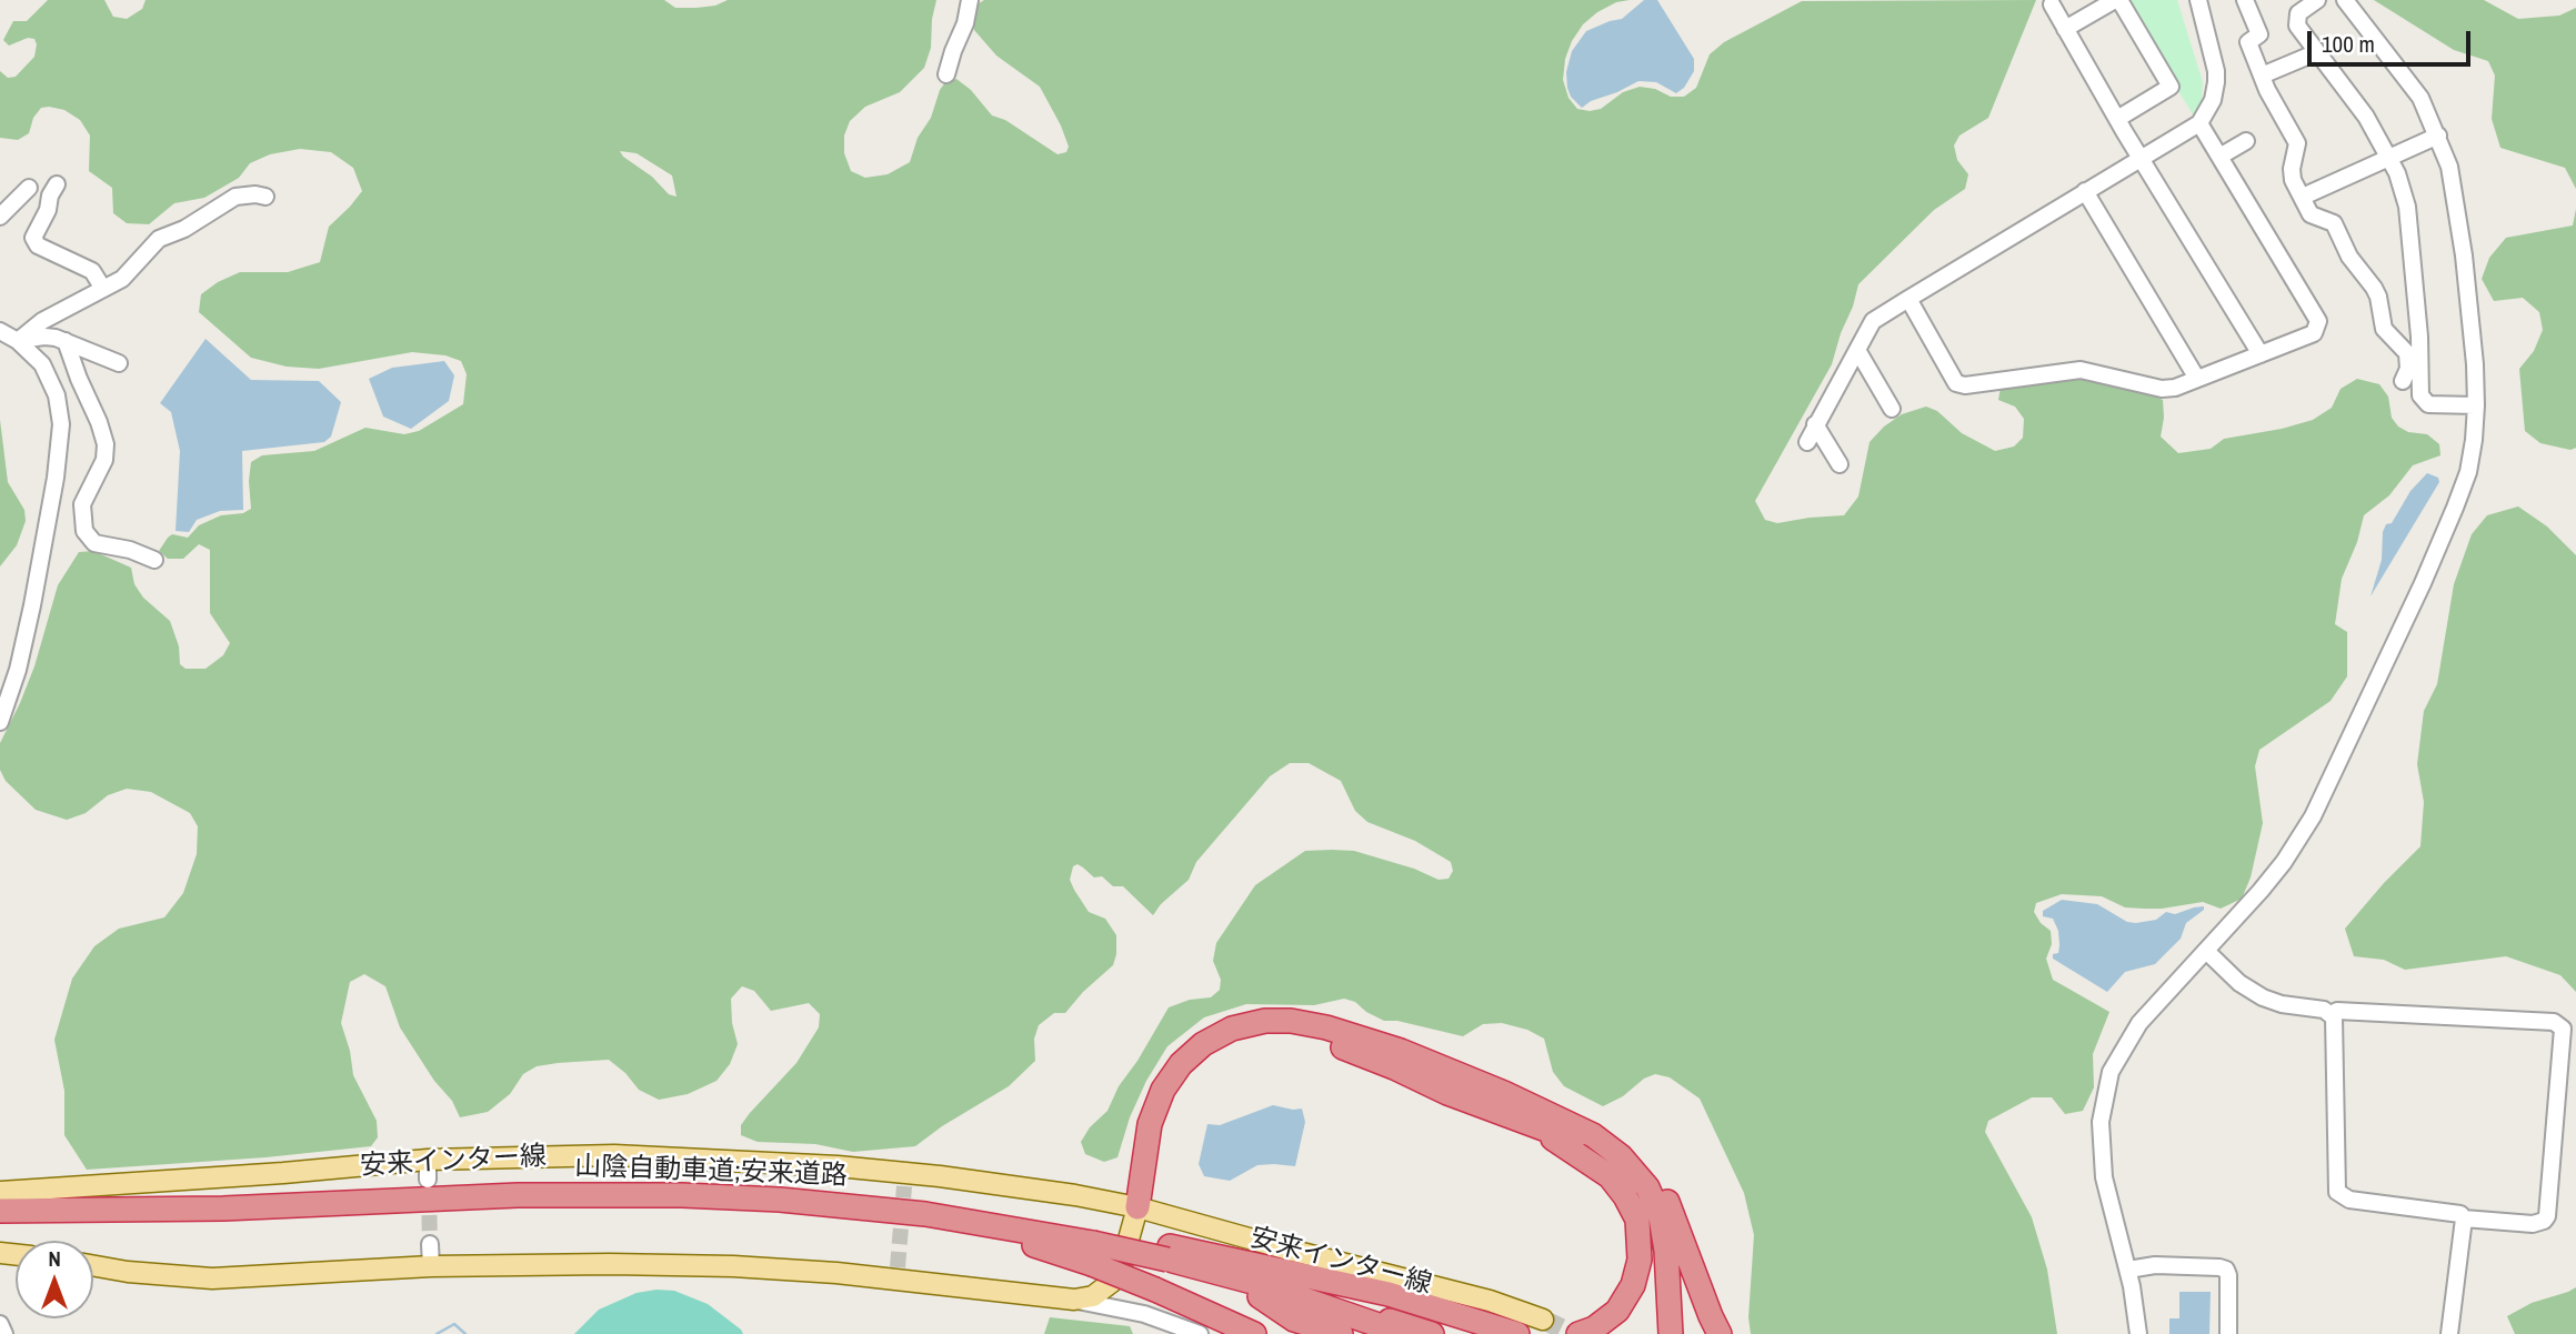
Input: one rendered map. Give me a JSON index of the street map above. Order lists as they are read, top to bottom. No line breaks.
{"streets":{"highway":["山陰自動車道;安来道路"],"main road":["安来インター線"]},"scale_bar":"100 m","north":"top"}
